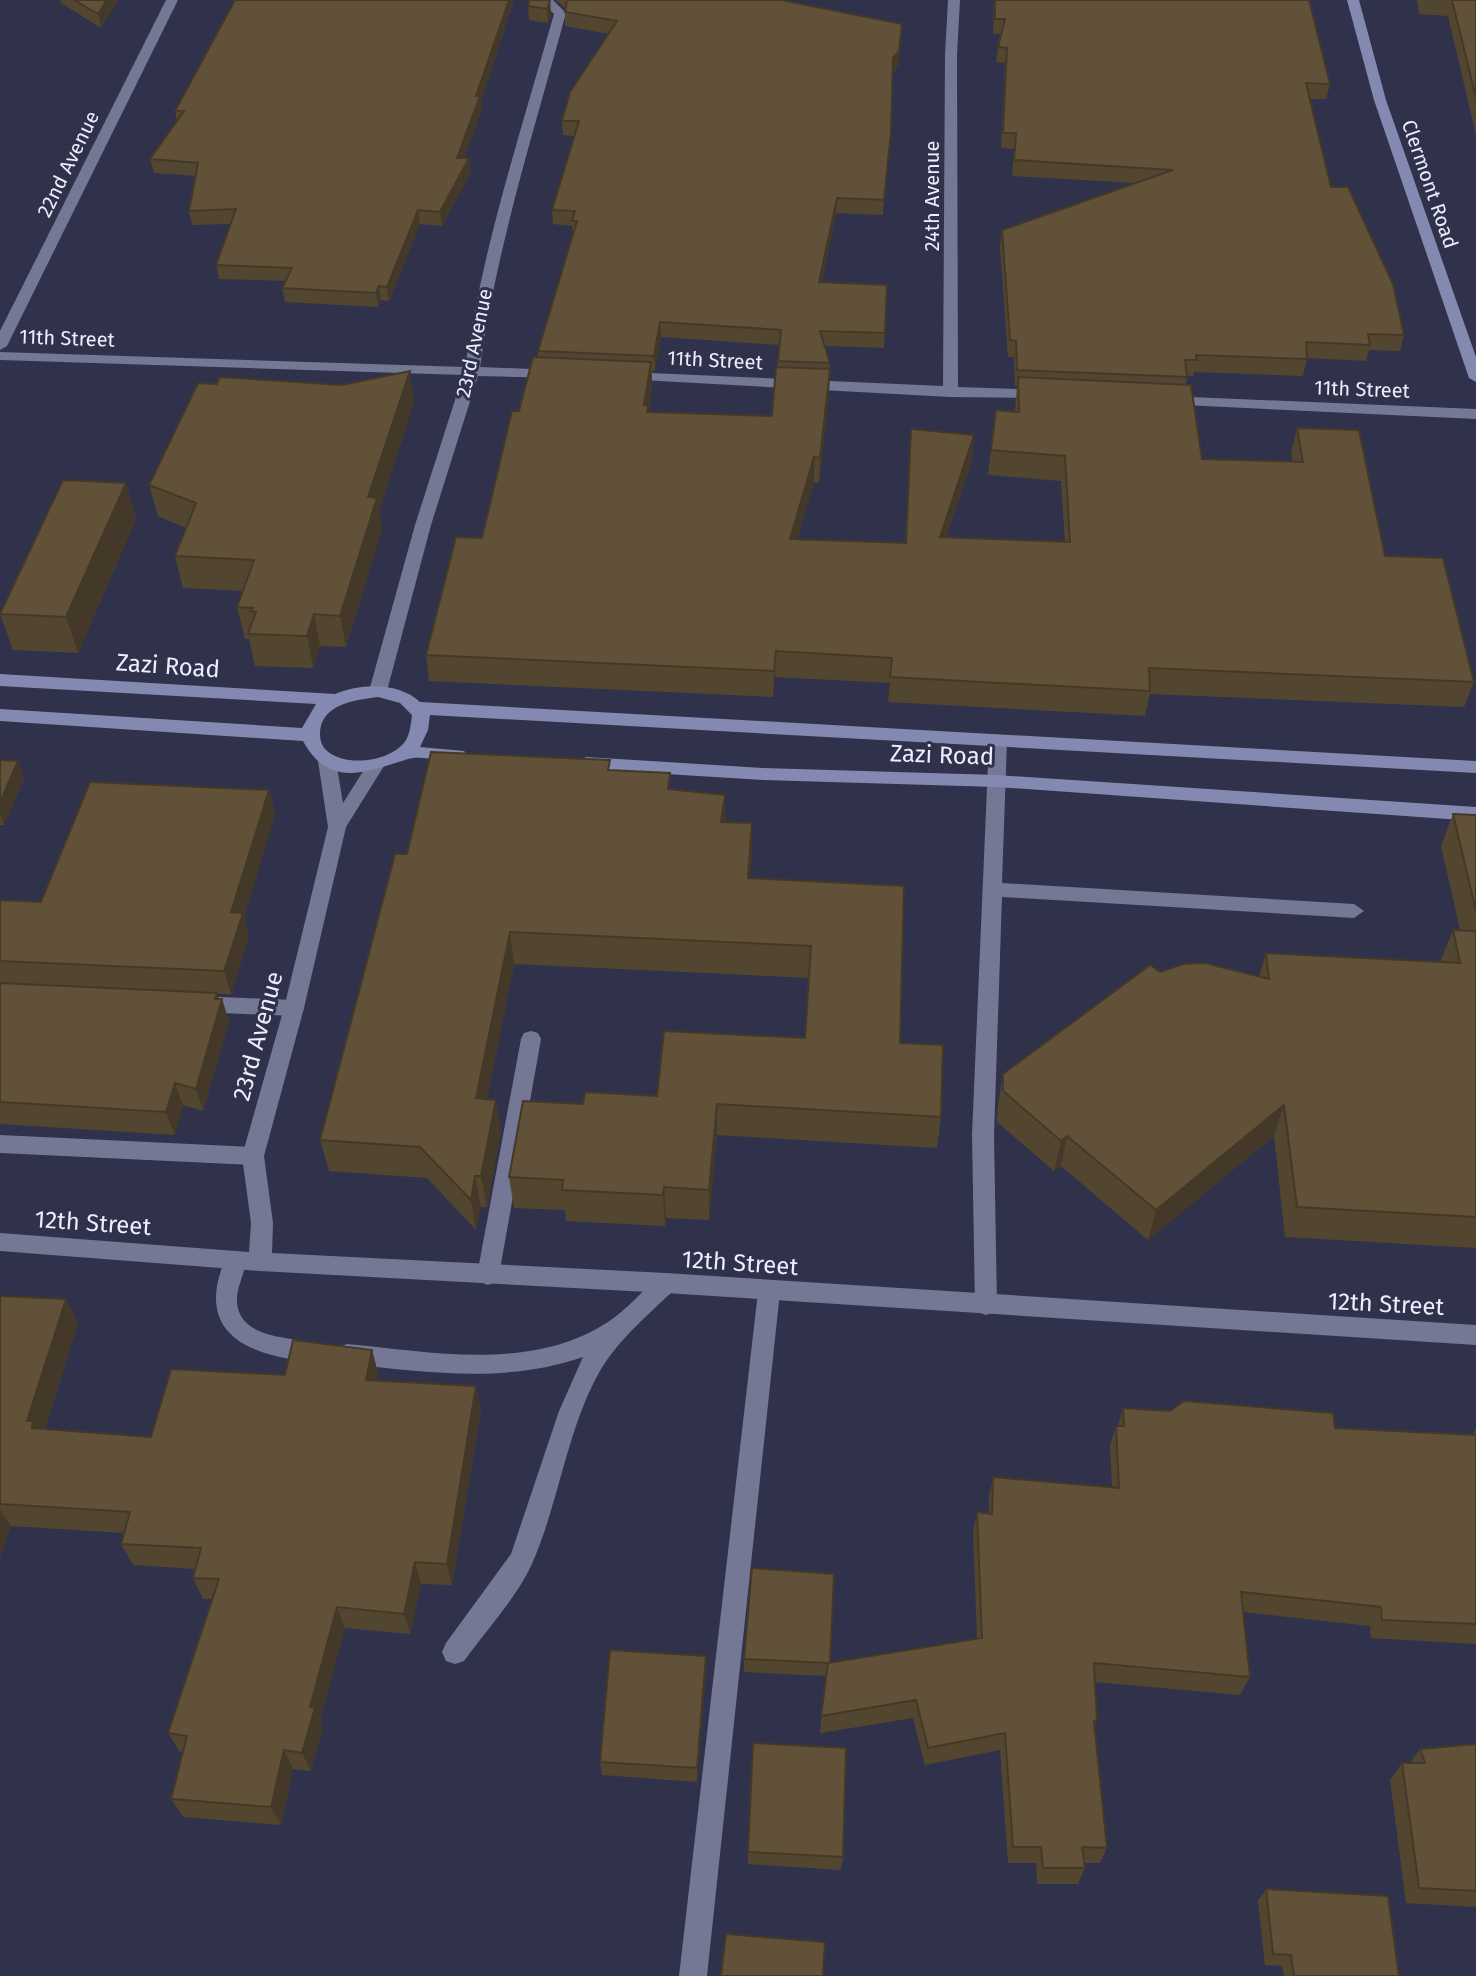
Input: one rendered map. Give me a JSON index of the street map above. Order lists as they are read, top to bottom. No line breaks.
{"streets":{"street":["22nd Avenue","Clermont Road","24th Avenue","11th Street","23rd Avenue","Zazi Road","12th Street"]},"crossings":[["24th Avenue","11th Street"],["11th Street","23rd Avenue"],["23rd Avenue","Zazi Road"],["23rd Avenue","12th Street"]]}
